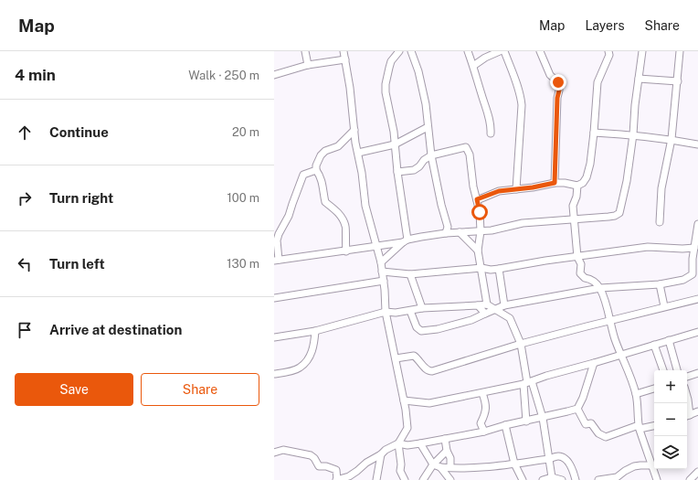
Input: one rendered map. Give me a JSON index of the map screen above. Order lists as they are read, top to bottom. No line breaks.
{"page":{"header":"Map","nav":["Map","Layers","Share"],"heading":["4 min","Walk · 250 m"],"list":[["Continue","20 m"],["Turn right","100 m"],["Turn left","130 m"],"Arrive at destination"],"buttons":["Save","Share"],"map_buttons":["+","−"]}}
